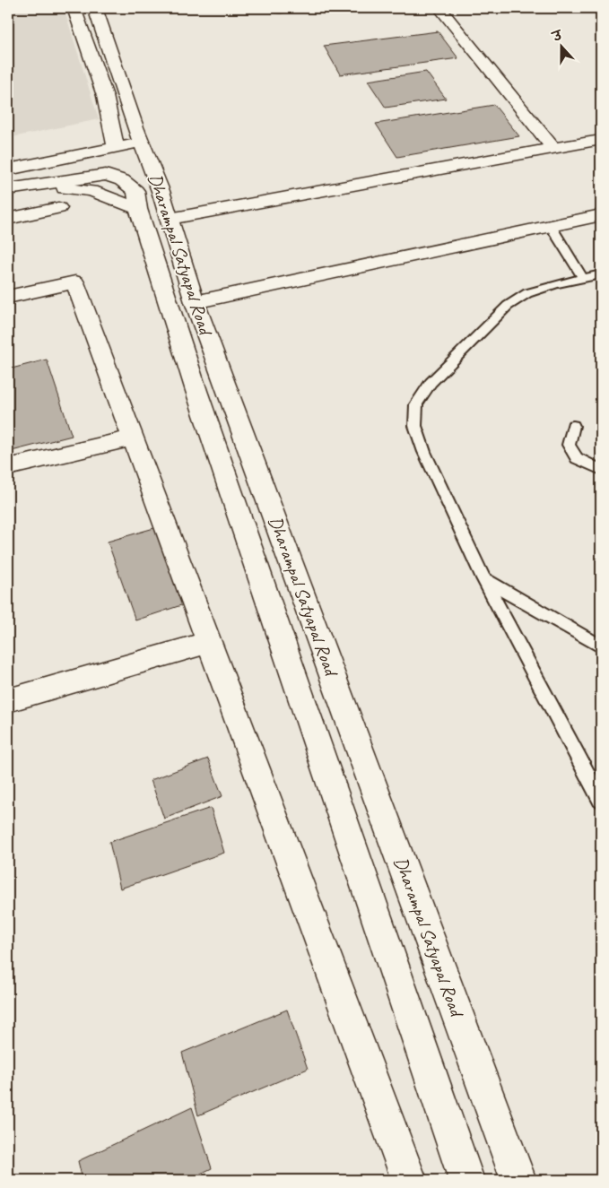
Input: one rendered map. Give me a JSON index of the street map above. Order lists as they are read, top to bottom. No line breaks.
{"streets":{"street":["Dharampal Satyapal Road"]},"north":"top"}
